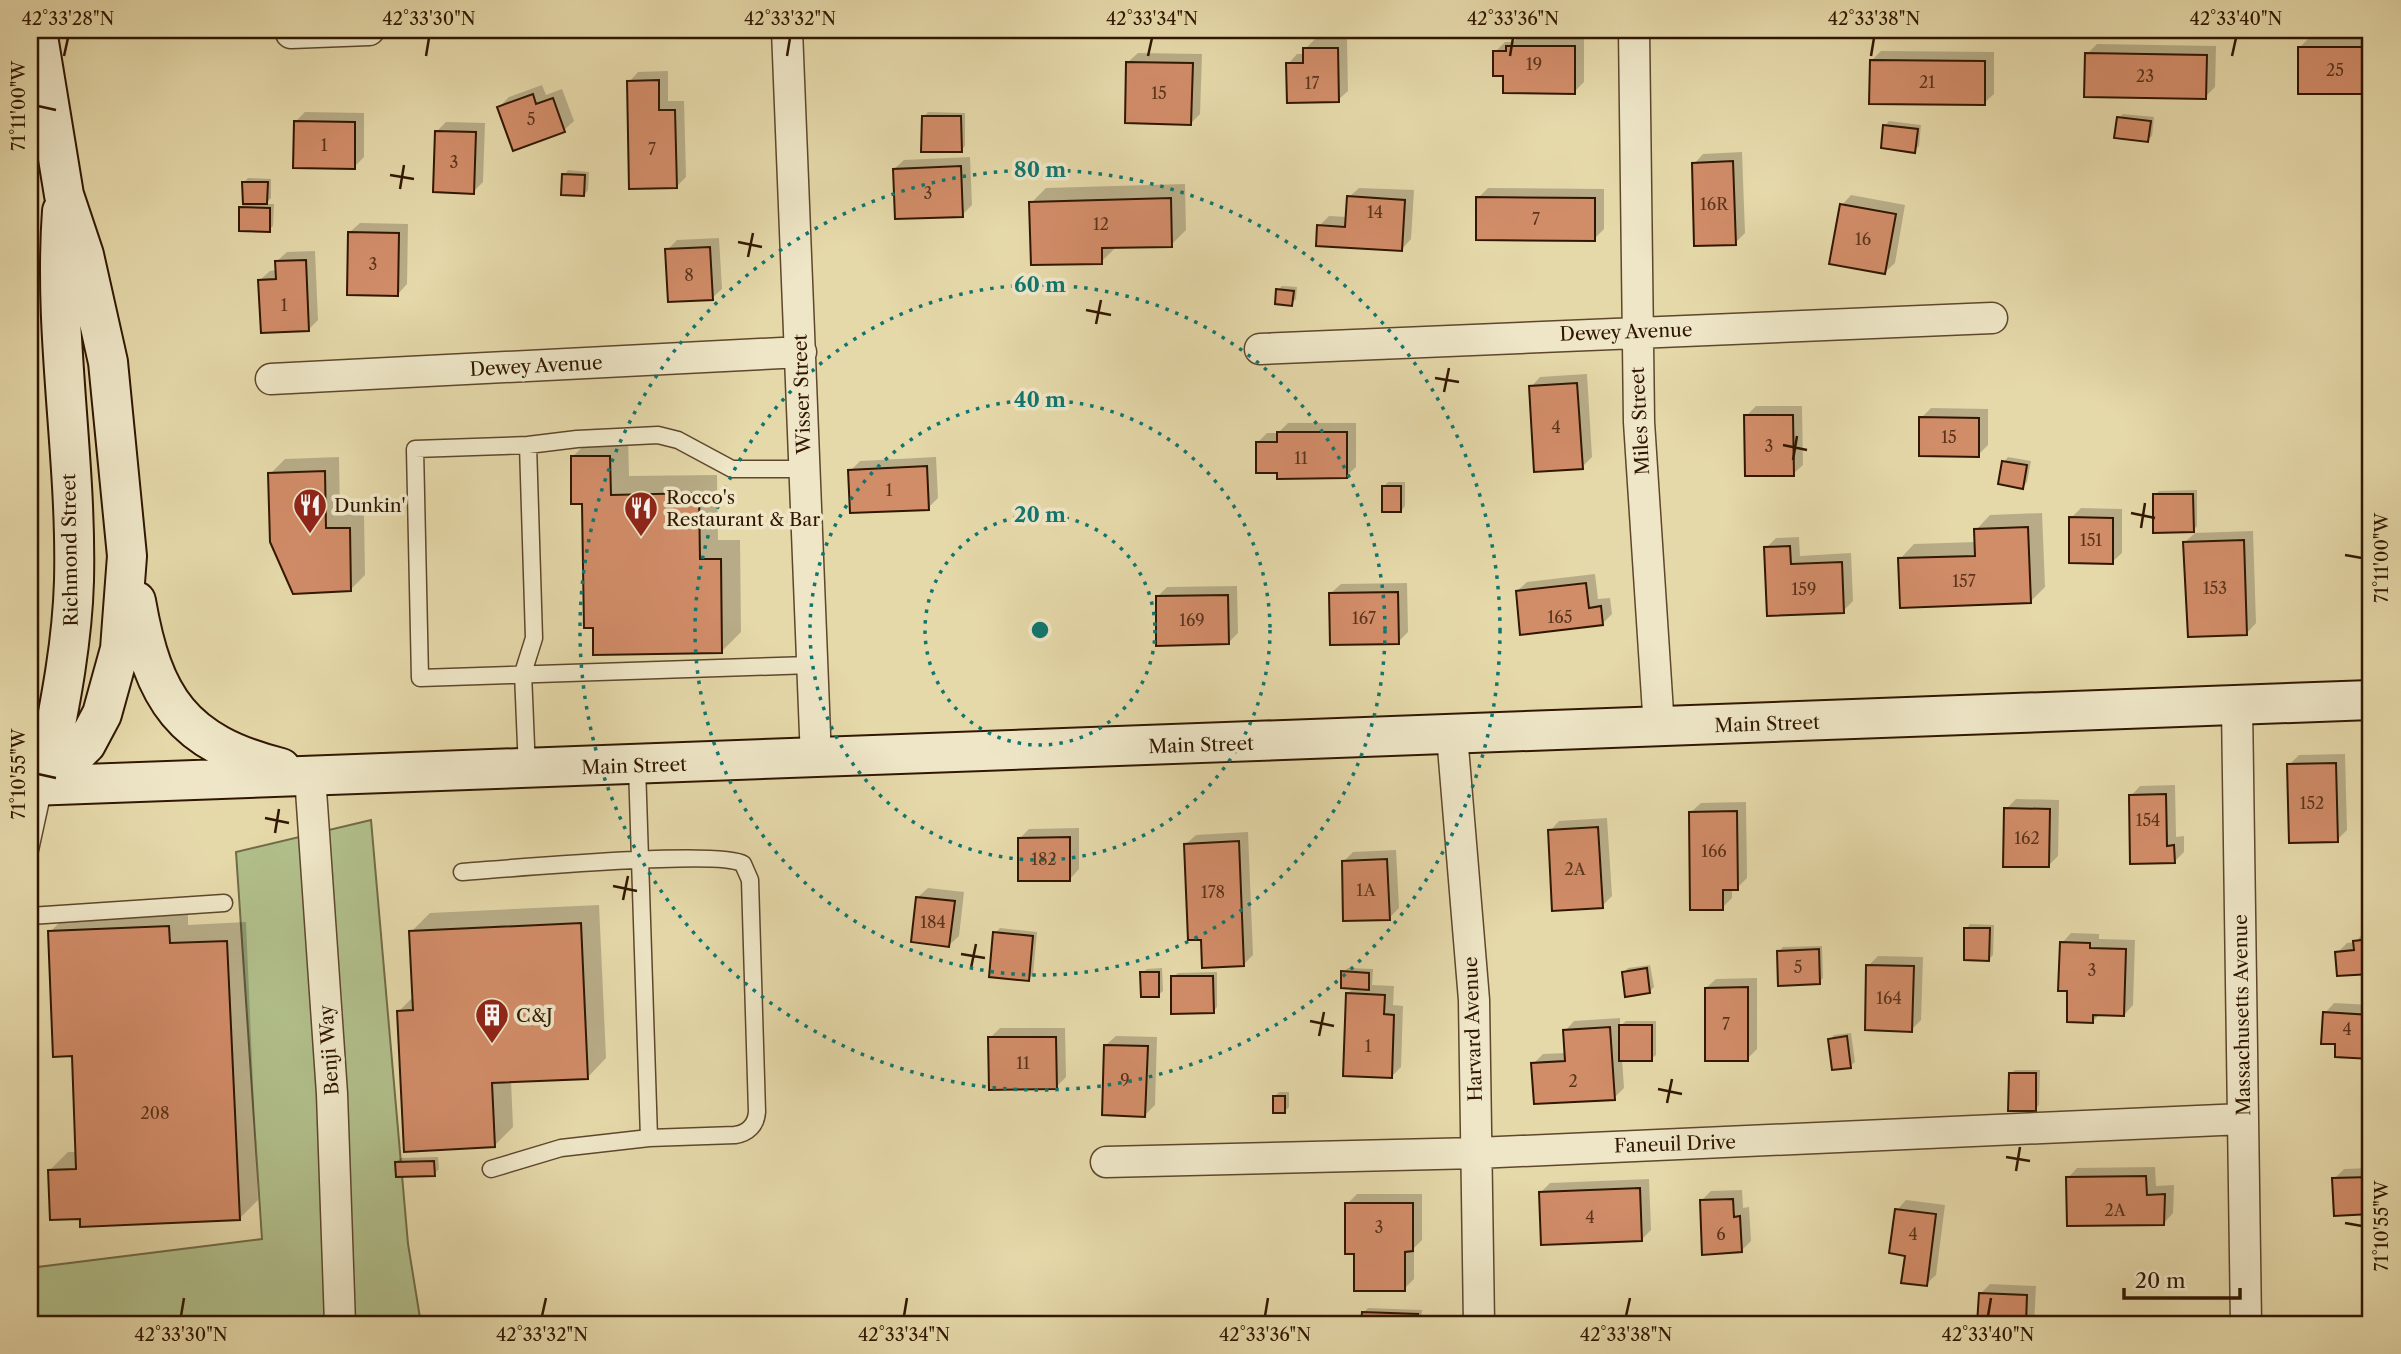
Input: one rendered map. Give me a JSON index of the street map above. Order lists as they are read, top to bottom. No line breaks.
{"streets":{"main road":["Richmond Street","Main Street"],"street":["Dewey Avenue","Wisser Street","Miles Street","Massachusetts Avenue","Harvard Avenue","Benji Way","Faneuil Drive"]},"crossings":[["Dewey Avenue","Wisser Street"],["Dewey Avenue","Miles Street"],["Wisser Street","Main Street"],["Miles Street","Main Street"],["Richmond Street","Main Street"],["Main Street","Massachusetts Avenue"],["Main Street","Harvard Avenue"],["Main Street","Benji Way"],["Massachusetts Avenue","Faneuil Drive"],["Harvard Avenue","Faneuil Drive"]],"places":{"restaurant":["Dunkin'","Rocco's Restaurant & Bar"],"building":["C&J"]},"house_numbers":["19","25","23","21","17","15","5","1","7","3","3","16R","14","7","12","16","3","8","1","4","15","3","11","1","151","157","153","159","165","167","169","152","154","162","166","182","2A","1A","178","184","5","3","164","7","4","1","11","9","2","208","2A","4","3","6","4"],"scale_bar":"20 m","coordinates":["42°33'28\"N","42°33'30\"N","42°33'32\"N","42°33'34\"N","42°33'36\"N","42°33'38\"N","42°33'40\"N","71°11'00\"W","71°10'55\"W"],"rings":["80 m","60 m","40 m","20 m"]}
